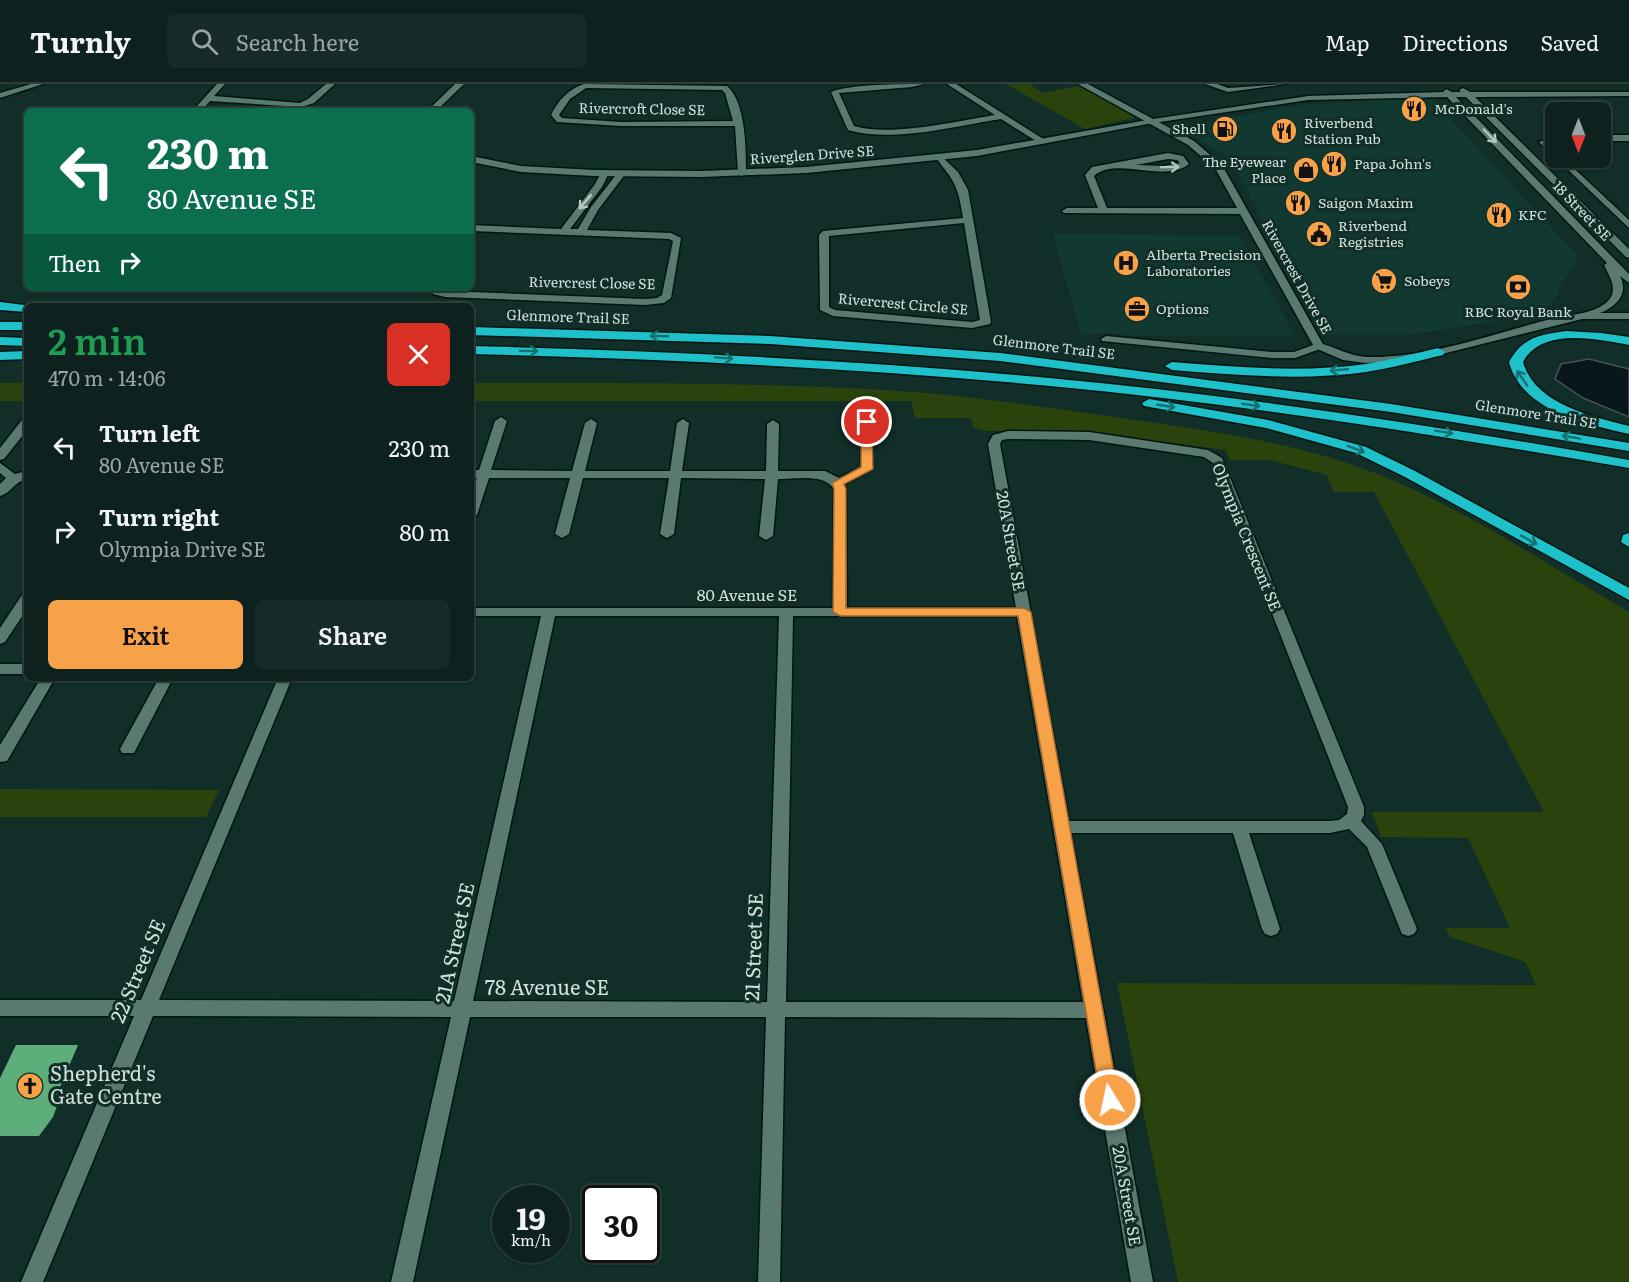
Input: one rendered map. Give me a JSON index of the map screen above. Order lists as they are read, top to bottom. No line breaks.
{"streets":{"highway":["Glenmore Trail SE"],"street":["Rivercroft Close SE","Riverglen Drive SE","18 Street SE","Rivercrest Drive SE","Rivercrest Close SE","Rivercrest Circle SE","Olympia Crescent SE","20A Street SE","80 Avenue SE","21A Street SE","21 Street SE","22 Street SE","78 Avenue SE"]},"crossings":[["Rivercroft Close SE","Riverglen Drive SE"],["Riverglen Drive SE","18 Street SE"],["Riverglen Drive SE","Rivercrest Drive SE"],["Riverglen Drive SE","Rivercrest Circle SE"],["Olympia Crescent SE","20A Street SE"],["20A Street SE","80 Avenue SE"],["20A Street SE","78 Avenue SE"],["80 Avenue SE","21A Street SE"],["80 Avenue SE","21 Street SE"],["21A Street SE","78 Avenue SE"],["21 Street SE","78 Avenue SE"],["22 Street SE","78 Avenue SE"]],"places":{"restaurant":["McDonald's","Riverbend Station Pub","Papa John's","Saigon Maxim","KFC"],"fuel station":["Shell"],"shop":["The Eyewear Place"],"public building":["Riverbend Registries"],"hospital":["Alberta Precision Laboratories"],"supermarket":["Sobeys"],"bank":["RBC Royal Bank"],"office":["Options"],"church":["Shepherd's Gate Centre"]},"north":"bottom","page":{"header":"Turnly","search":"Search here","nav":["Map","Directions","Saved"],"turn":["230 m","80 Avenue SE"],"then":"Then","heading":["2 min","470 m · 14:06"],"list":[{"name":"Turn left","note":"80 Avenue SE","value":"230 m"},{"name":"Turn right","note":"Olympia Drive SE","value":"80 m"}],"buttons":["Exit","Share"],"speed":"19 km/h","limit":"30"}}
